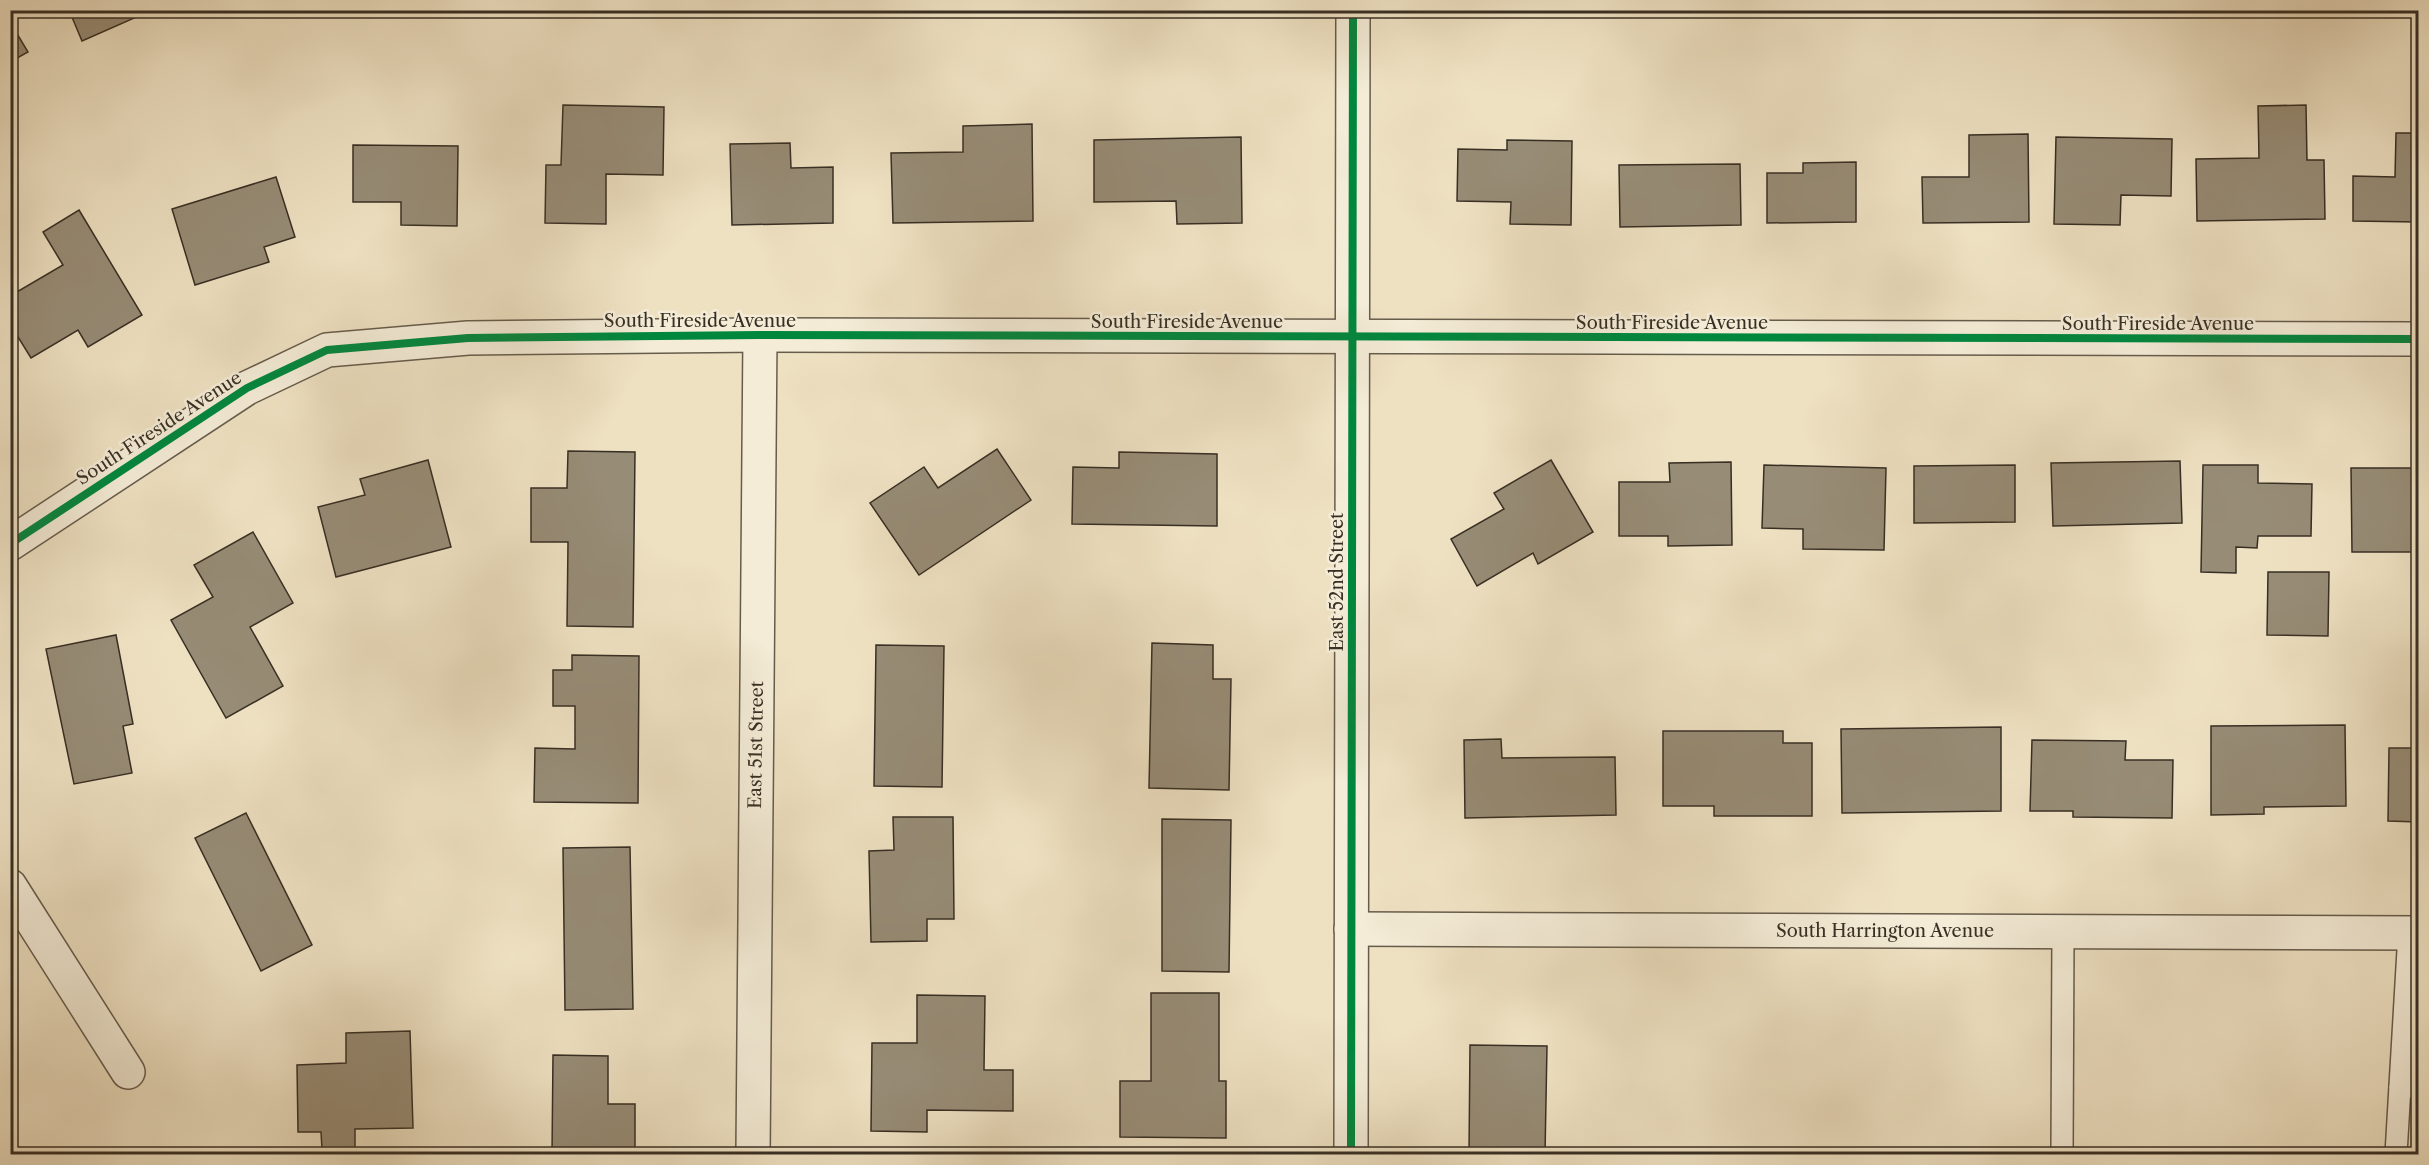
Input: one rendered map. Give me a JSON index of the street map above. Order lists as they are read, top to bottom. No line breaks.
{"streets":{"street":["South Fireside Avenue","East 52nd Street","East 51st Street","South Harrington Avenue"]},"crossings":[["South Fireside Avenue","East 52nd Street"],["South Fireside Avenue","East 51st Street"],["East 52nd Street","South Harrington Avenue"]]}
